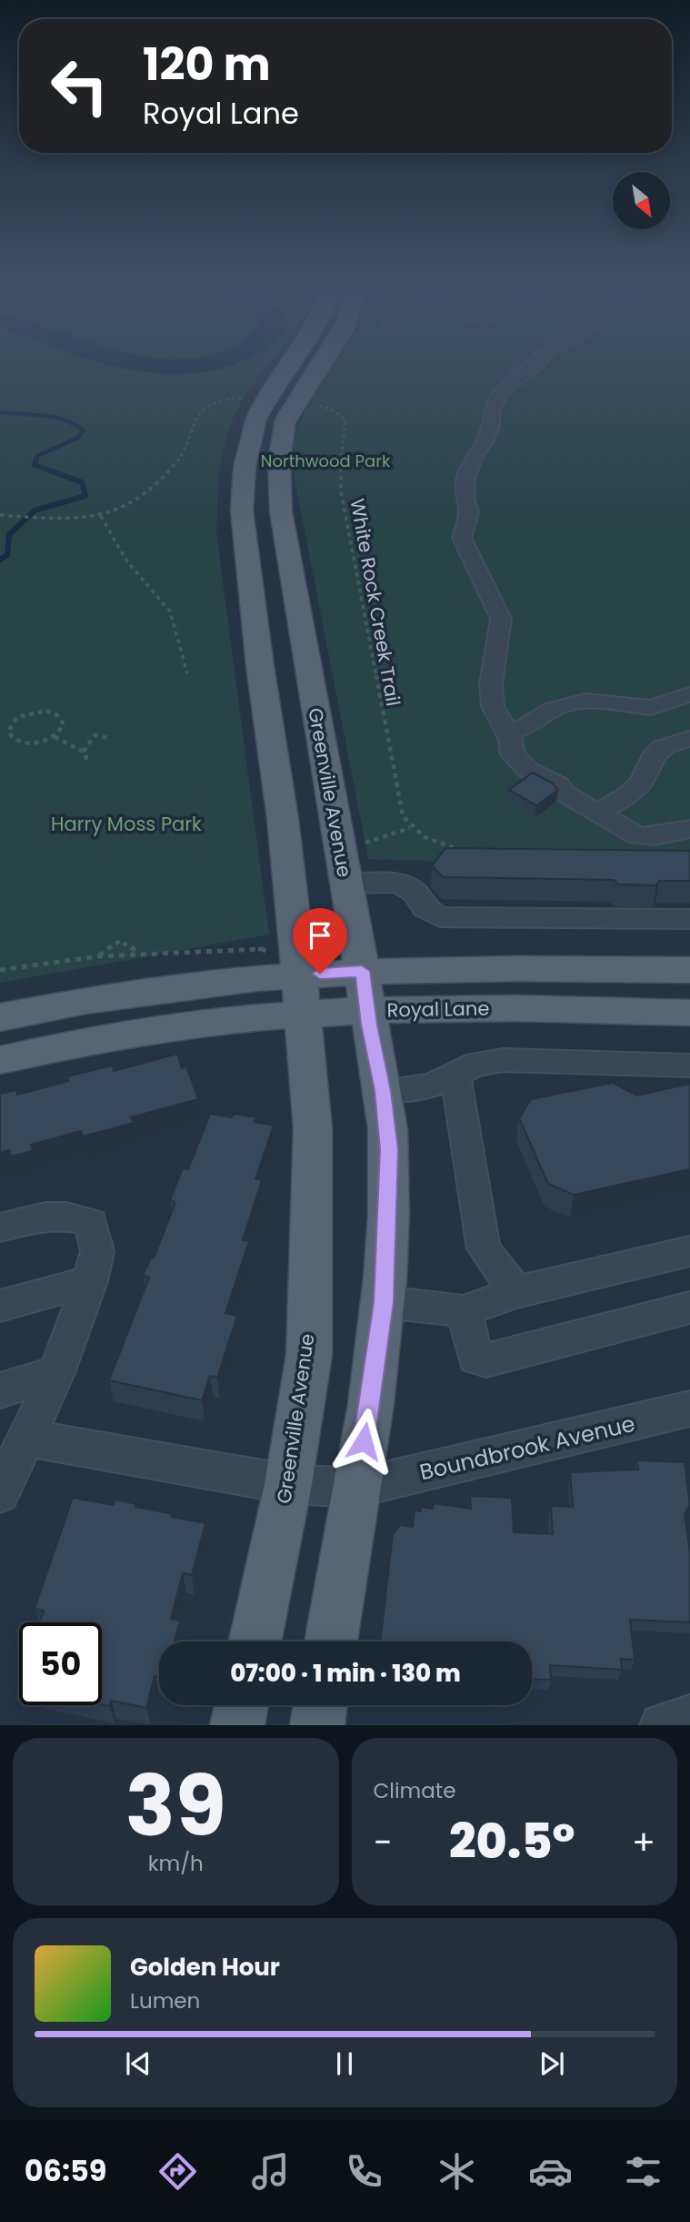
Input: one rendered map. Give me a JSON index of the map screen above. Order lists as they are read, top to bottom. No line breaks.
{"streets":{"main road":["Greenville Avenue","Royal Lane"],"street":["Boundbrook Avenue"],"path":["White Rock Creek Trail"]},"crossings":[["Greenville Avenue","Royal Lane"],["Greenville Avenue","Boundbrook Avenue"]],"parks":["Northwood Park","Harry Moss Park"],"north":"bottom right","page":{"turn":["120 m","Royal Lane"],"limit":"50","trip":"07:00 · 1 min · 130 m","tile":[["39","km/h"],"Climate"],"heat":["−","20.5°","+"],"song":["Golden Hour","Lumen"],"tabs":"06:59"}}
